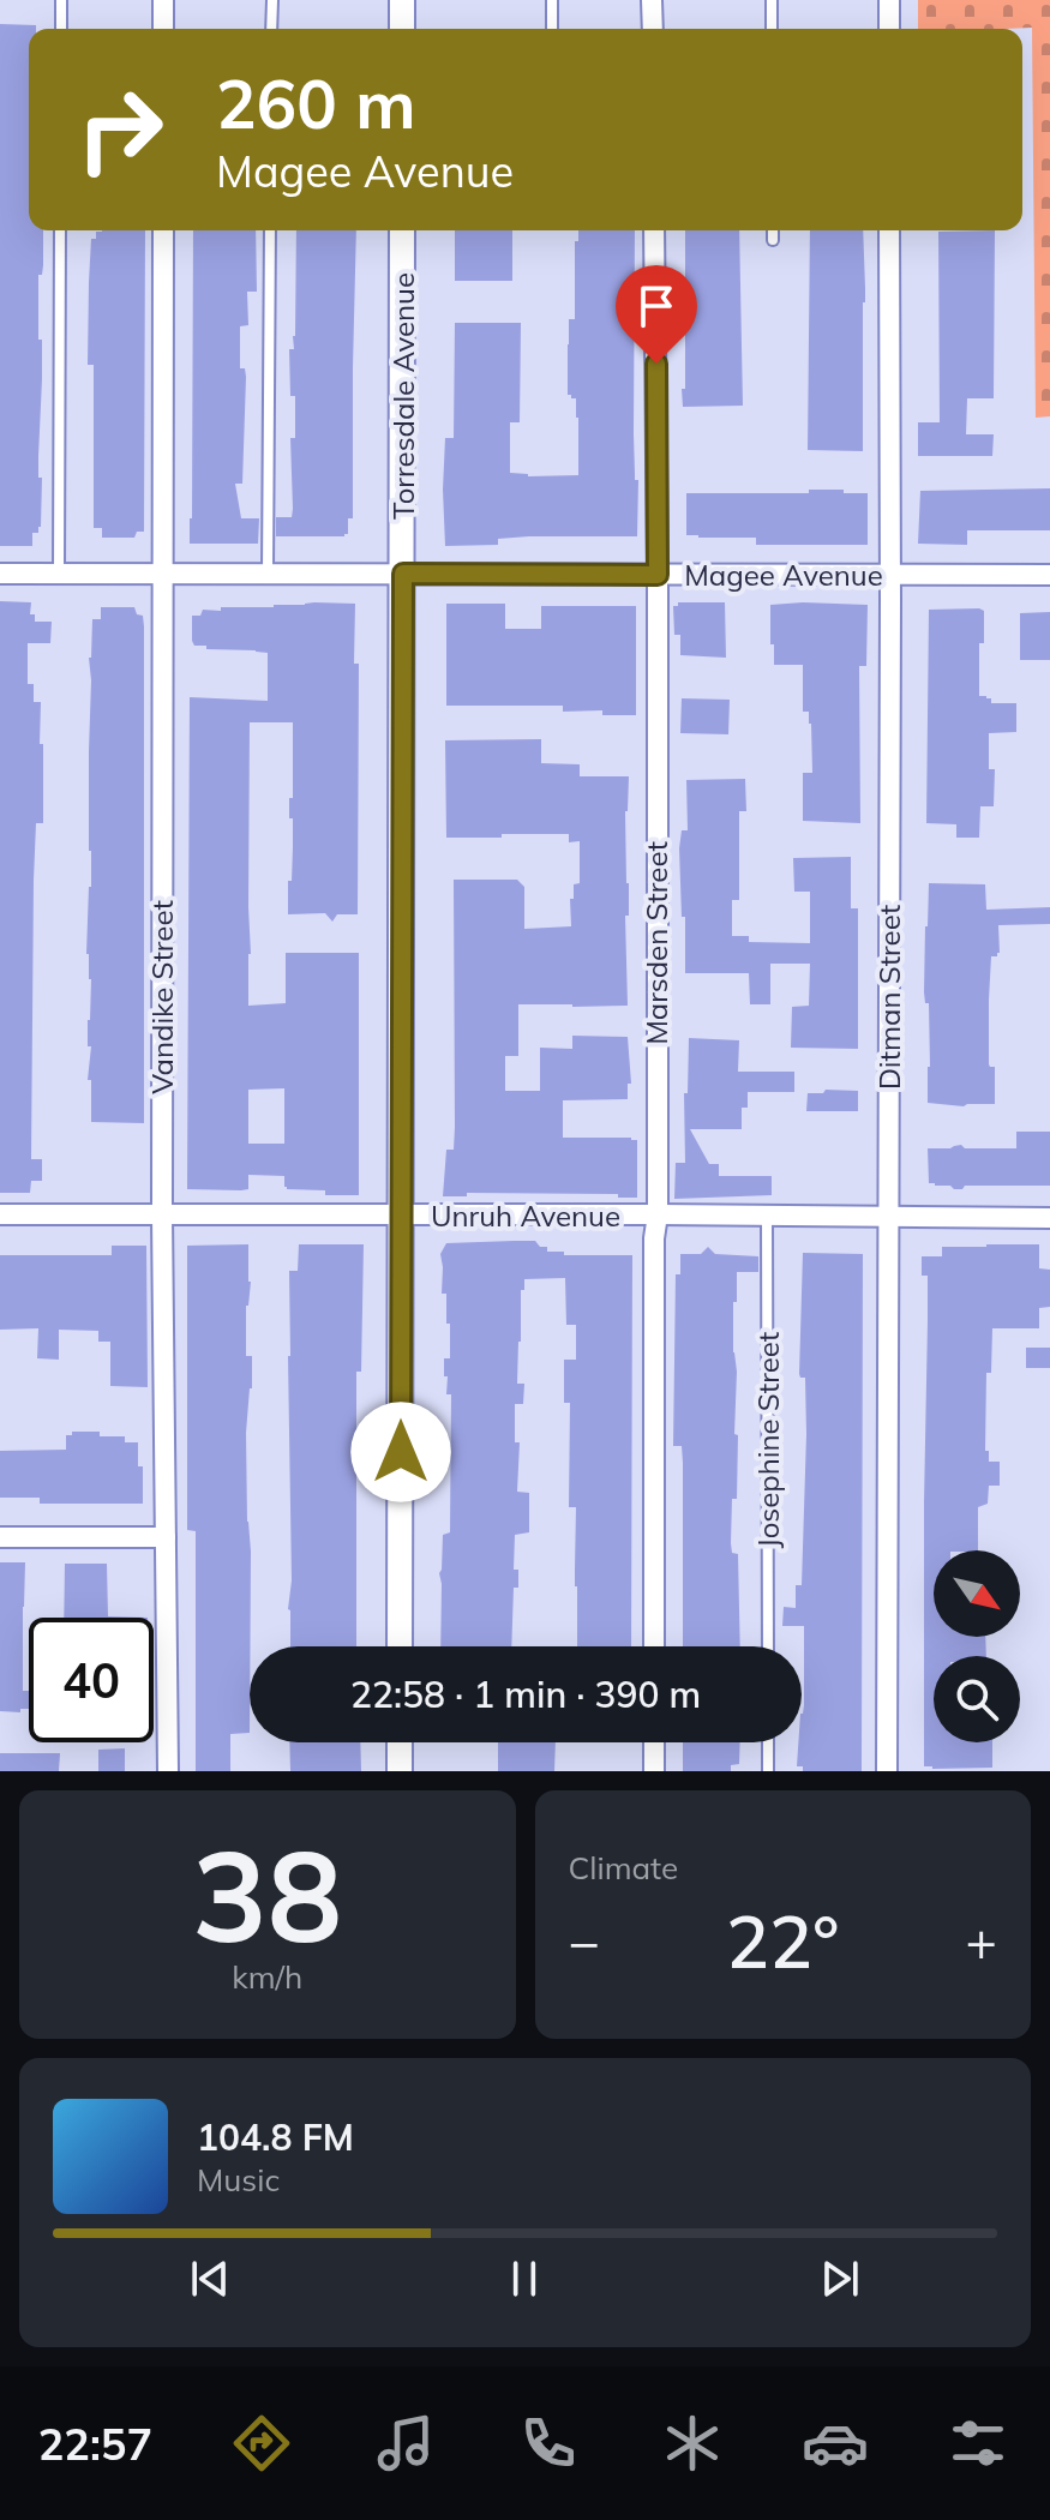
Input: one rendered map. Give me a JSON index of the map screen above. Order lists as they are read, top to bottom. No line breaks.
{"streets":{"street":["Torresdale Avenue","Magee Avenue","Marsden Street","Vandike Street","Ditman Street","Unruh Avenue"],"lane":["Josephine Street"]},"crossings":[["Torresdale Avenue","Magee Avenue"],["Torresdale Avenue","Unruh Avenue"],["Magee Avenue","Marsden Street"],["Magee Avenue","Vandike Street"],["Magee Avenue","Ditman Street"],["Marsden Street","Unruh Avenue"],["Vandike Street","Unruh Avenue"],["Ditman Street","Unruh Avenue"],["Unruh Avenue","Josephine Street"]],"north":"bottom right","page":{"turn":["260 m","Magee Avenue"],"limit":"40","trip":"22:58 · 1 min · 390 m","tile":[["38","km/h"],"Climate"],"heat":["−","22°","+"],"song":["104.8 FM","Music"],"tabs":"22:57"}}
